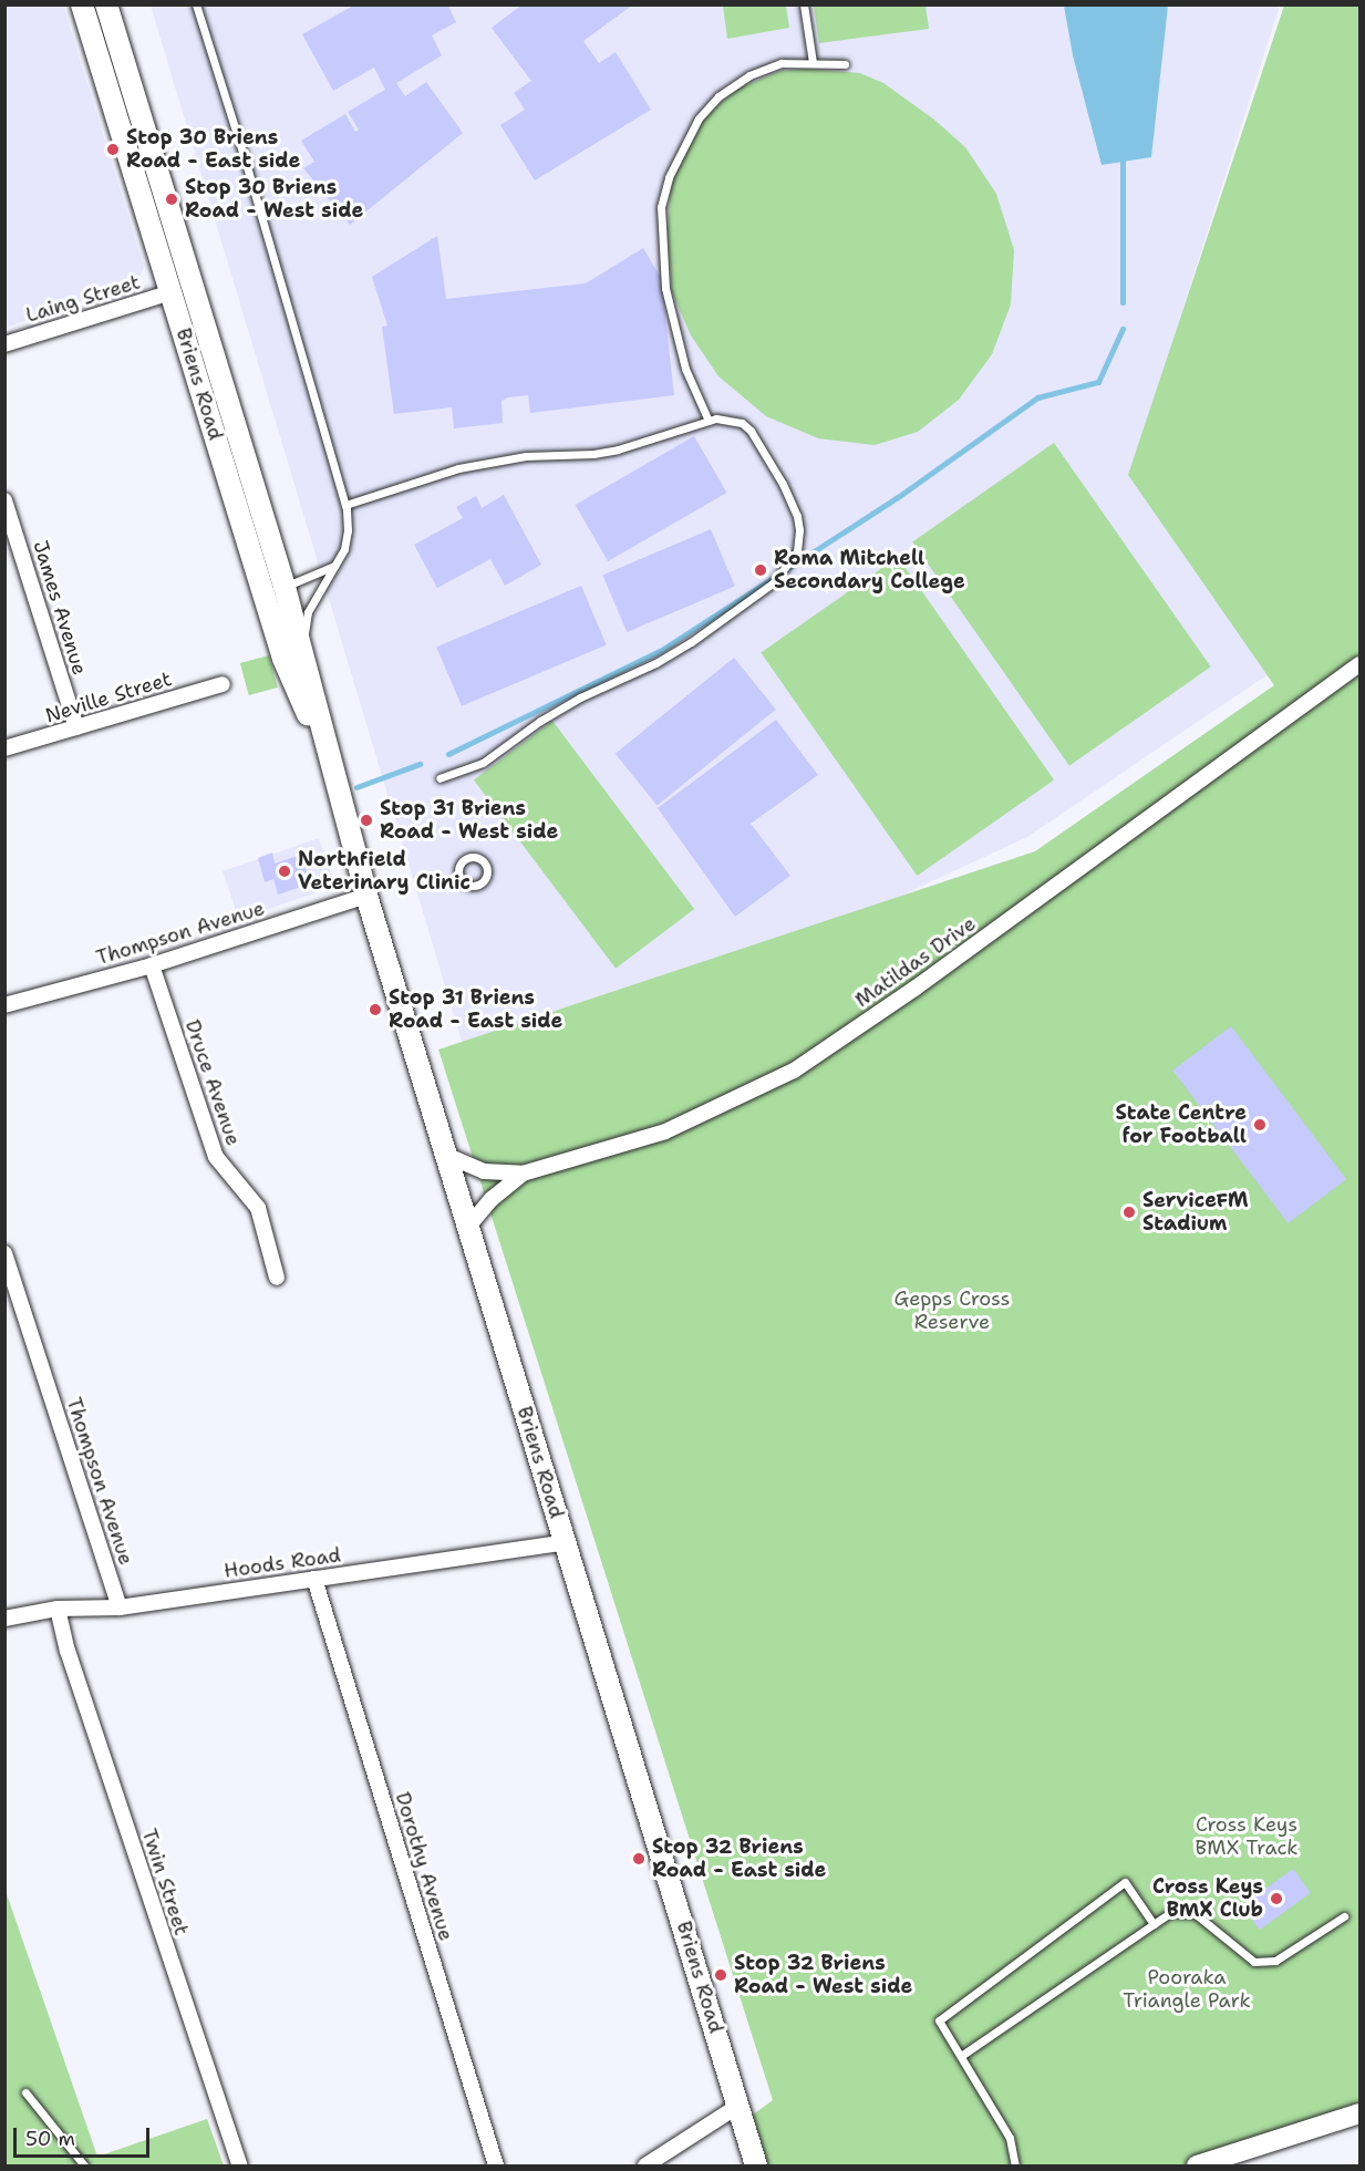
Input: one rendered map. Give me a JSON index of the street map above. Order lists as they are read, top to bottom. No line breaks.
{"streets":{"main road":["Briens Road"],"street":["Laing Street","James Avenue","Neville Street","Thompson Avenue","Matildas Drive","Druce Avenue","Hoods Road","Dorothy Avenue","Twin Street"]},"crossings":[["Laing Street","Briens Road"],["Briens Road","Thompson Avenue"],["Briens Road","Matildas Drive"],["Briens Road","Hoods Road"],["James Avenue","Neville Street"],["Thompson Avenue","Druce Avenue"],["Thompson Avenue","Hoods Road"],["Hoods Road","Dorothy Avenue"],["Hoods Road","Twin Street"]],"parks":["Gepps Cross Reserve","Cross Keys BMX Track","Pooraka Triangle Park"],"places":["Stop 30 Briens Road - East side","Stop 30 Briens Road - West side","Roma Mitchell Secondary College","Stop 31 Briens Road - West side","Northfield Veterinary Clinic","Stop 31 Briens Road - East side","State Centre for Football","ServiceFM Stadium","Stop 32 Briens Road - East side","Cross Keys BMX Club","Stop 32 Briens Road - West side"],"scale_bar":"50 m"}
